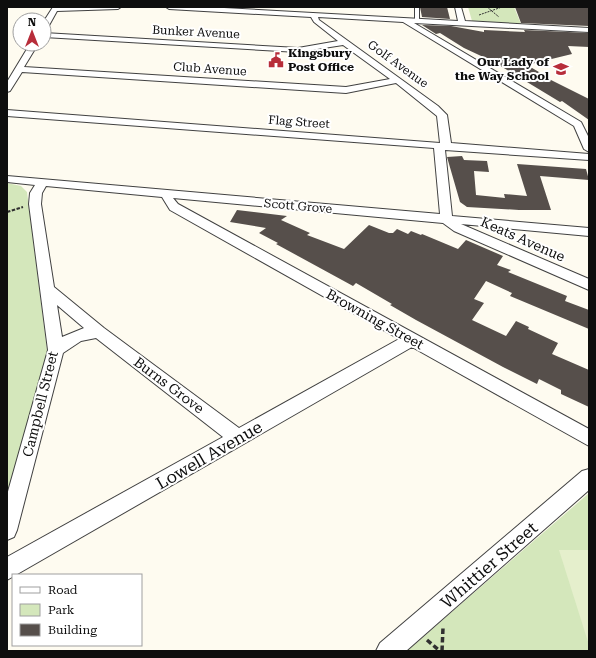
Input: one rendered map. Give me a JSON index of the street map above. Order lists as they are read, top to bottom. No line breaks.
{"streets":{"street":["Bunker Avenue","Golf Avenue","Club Avenue","Flag Street","Scott Grove","Keats Avenue","Browning Street","Burns Grove","Campbell Street","Lowell Avenue","Whittier Street"]},"crossings":[["Bunker Avenue","Golf Avenue"],["Golf Avenue","Club Avenue"],["Golf Avenue","Flag Street"],["Golf Avenue","Scott Grove"],["Golf Avenue","Keats Avenue"],["Scott Grove","Keats Avenue"],["Scott Grove","Browning Street"],["Scott Grove","Campbell Street"],["Browning Street","Lowell Avenue"],["Burns Grove","Campbell Street"],["Burns Grove","Lowell Avenue"]],"places":{"public building":["Kingsbury Post Office"],"school or university":["Our Lady of the Way School"]},"legend":["Road","Park","Building"],"north":"top"}
